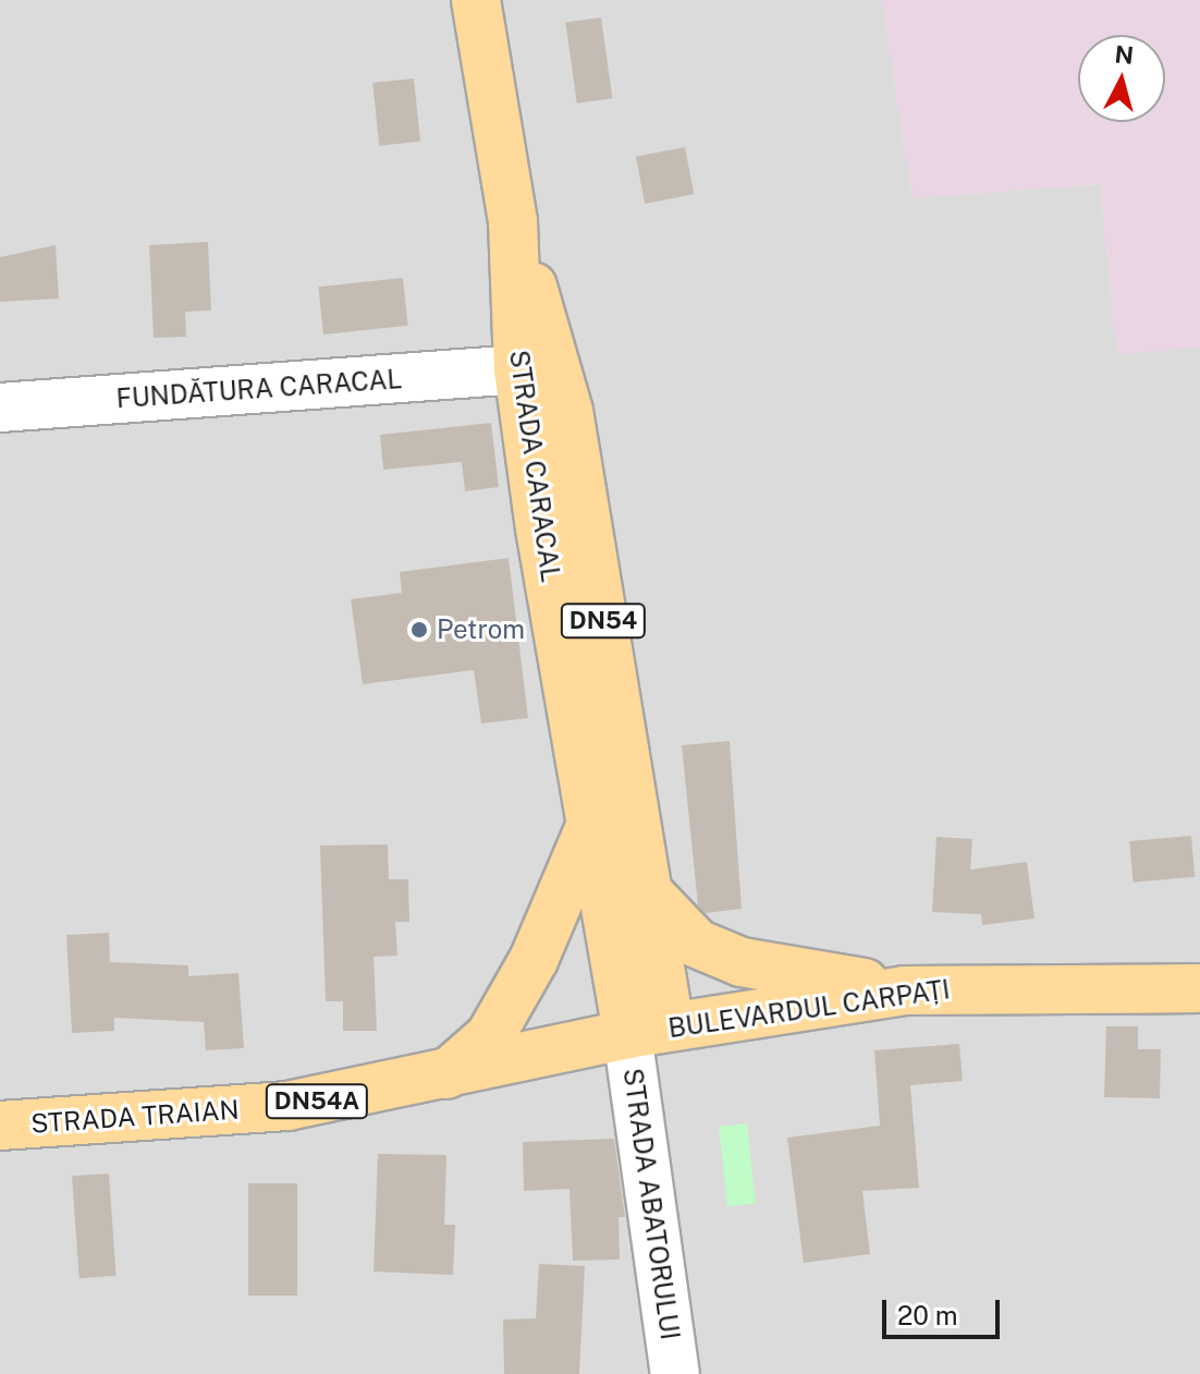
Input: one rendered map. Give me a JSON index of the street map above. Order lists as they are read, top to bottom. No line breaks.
{"streets":{"main road":["STRADA CARACAL","DN54","BULEVARDUL CARPAȚI","DN54A","STRADA TRAIAN"],"street":["FUNDĂTURA CARACAL","STRADA ABATORULUI"]},"crossings":[["FUNDĂTURA CARACAL","STRADA CARACAL"],["STRADA CARACAL","DN54"],["STRADA CARACAL","BULEVARDUL CARPAȚI"],["STRADA CARACAL","STRADA TRAIAN"],["STRADA CARACAL","STRADA ABATORULUI"],["DN54","BULEVARDUL CARPAȚI"],["DN54","STRADA TRAIAN"],["DN54","STRADA ABATORULUI"],["BULEVARDUL CARPAȚI","STRADA TRAIAN"],["BULEVARDUL CARPAȚI","STRADA ABATORULUI"],["STRADA TRAIAN","STRADA ABATORULUI"]],"places":["Petrom"],"scale_bar":"20 m","north":"top"}
